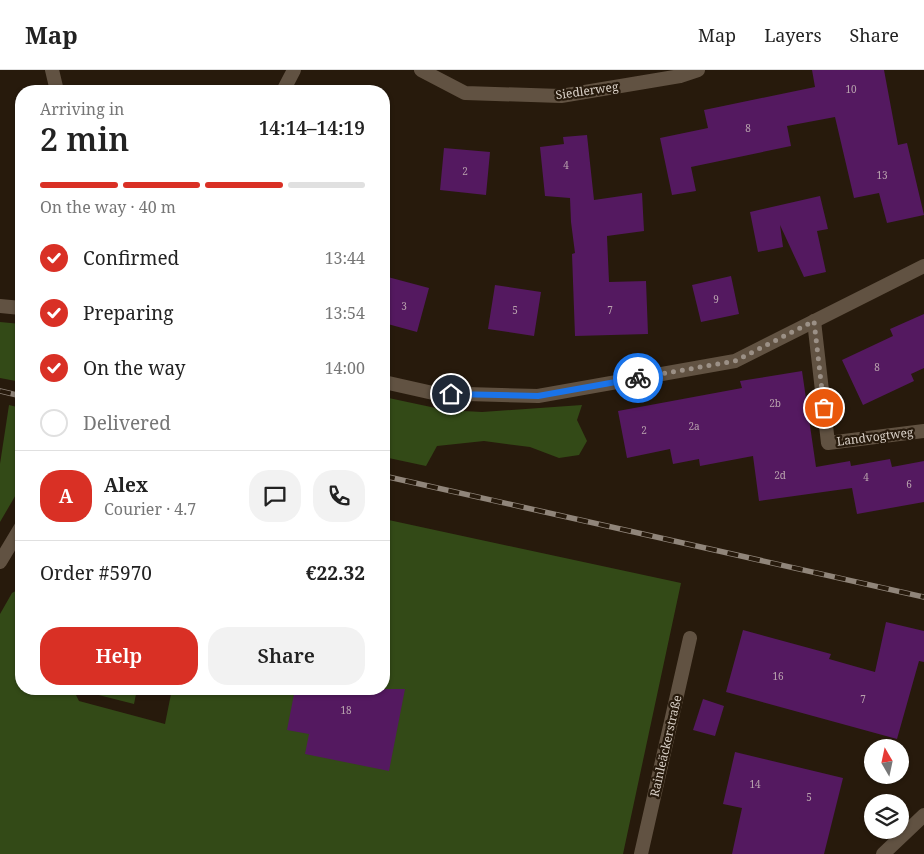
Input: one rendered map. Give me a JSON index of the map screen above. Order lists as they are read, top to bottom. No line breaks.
{"streets":{"street":["Siedlerweg","Landvogtweg","Rainleäckerstraße"]},"house_numbers":["10","8","4","2","13","9","3","5","7","8","2b","2a","2","2d","4","6","16","7","18","14","5"],"north":"top","page":{"header":"Map","nav":["Map","Layers","Share"],"heading":["2 min","Arriving in","14:14–14:19"],"panel":["Alex","Courier · 4.7","Order #5970","€22.32"],"bar":"On the way · 40 m","list":[["Confirmed","13:44"],["Preparing","13:54"],["On the way","14:00"],"Delivered"],"round":"A","buttons":["Help","Share"]}}
